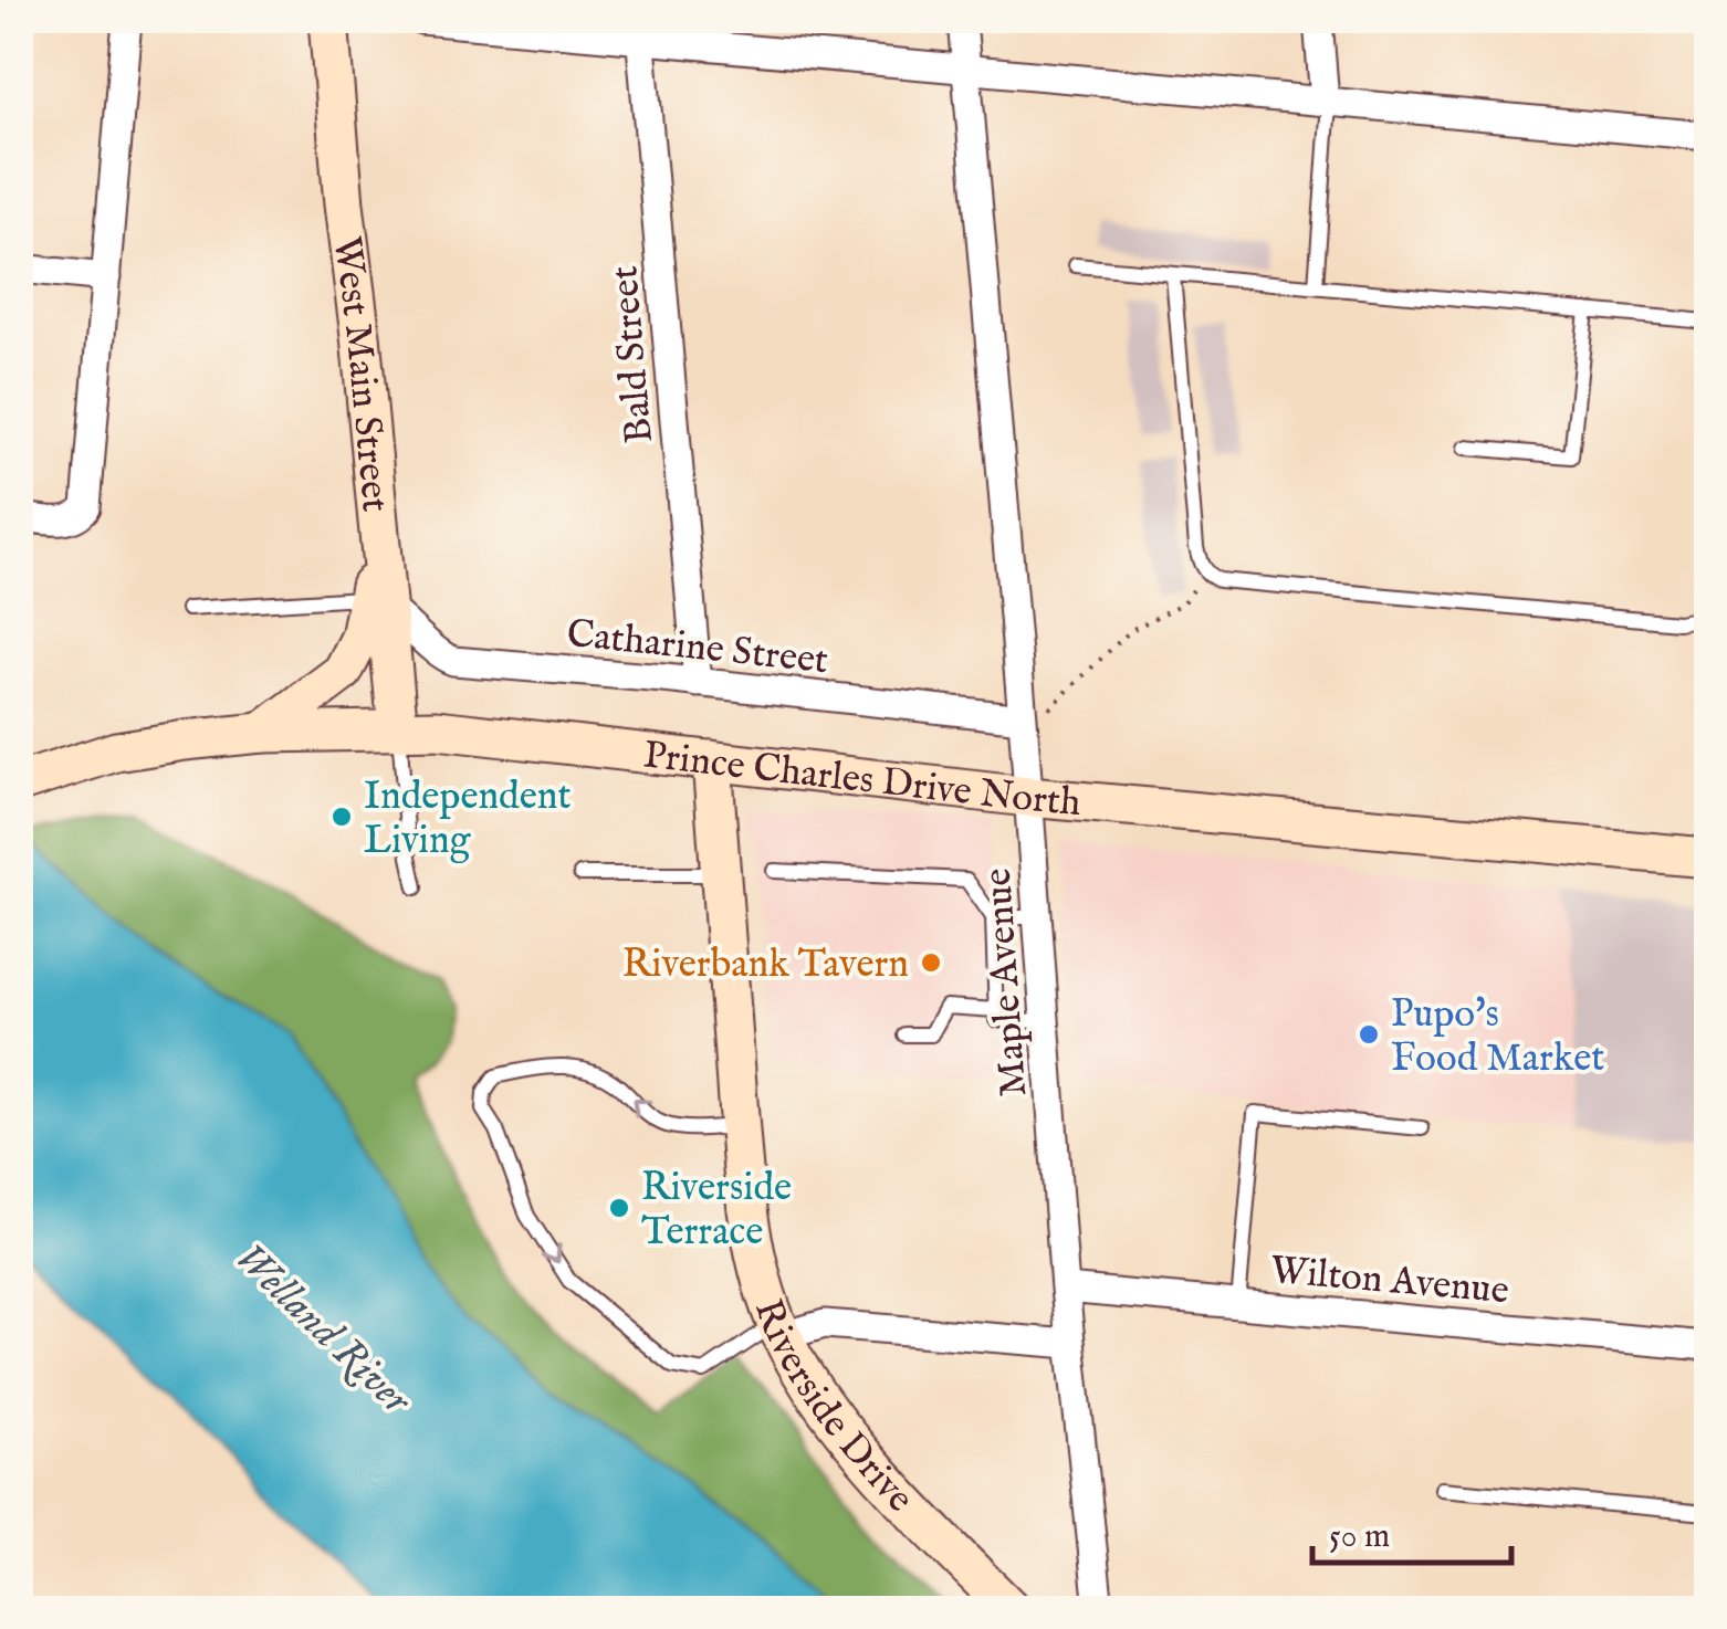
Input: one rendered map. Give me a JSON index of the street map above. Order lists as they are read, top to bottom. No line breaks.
{"streets":{"main road":["West Main Street","Prince Charles Drive North","Riverside Drive"],"street":["Bald Street","Catharine Street","Maple Avenue","Wilton Avenue"]},"crossings":[["Bald Street","Catharine Street"],["West Main Street","Catharine Street"],["West Main Street","Prince Charles Drive North"],["Catharine Street","Maple Avenue"],["Prince Charles Drive North","Maple Avenue"],["Prince Charles Drive North","Riverside Drive"],["Maple Avenue","Wilton Avenue"]],"water":["Welland River"],"places":["Independent Living","Riverbank Tavern","Pupo's Food Market","Riverside Terrace"],"scale_bar":"50 m"}
